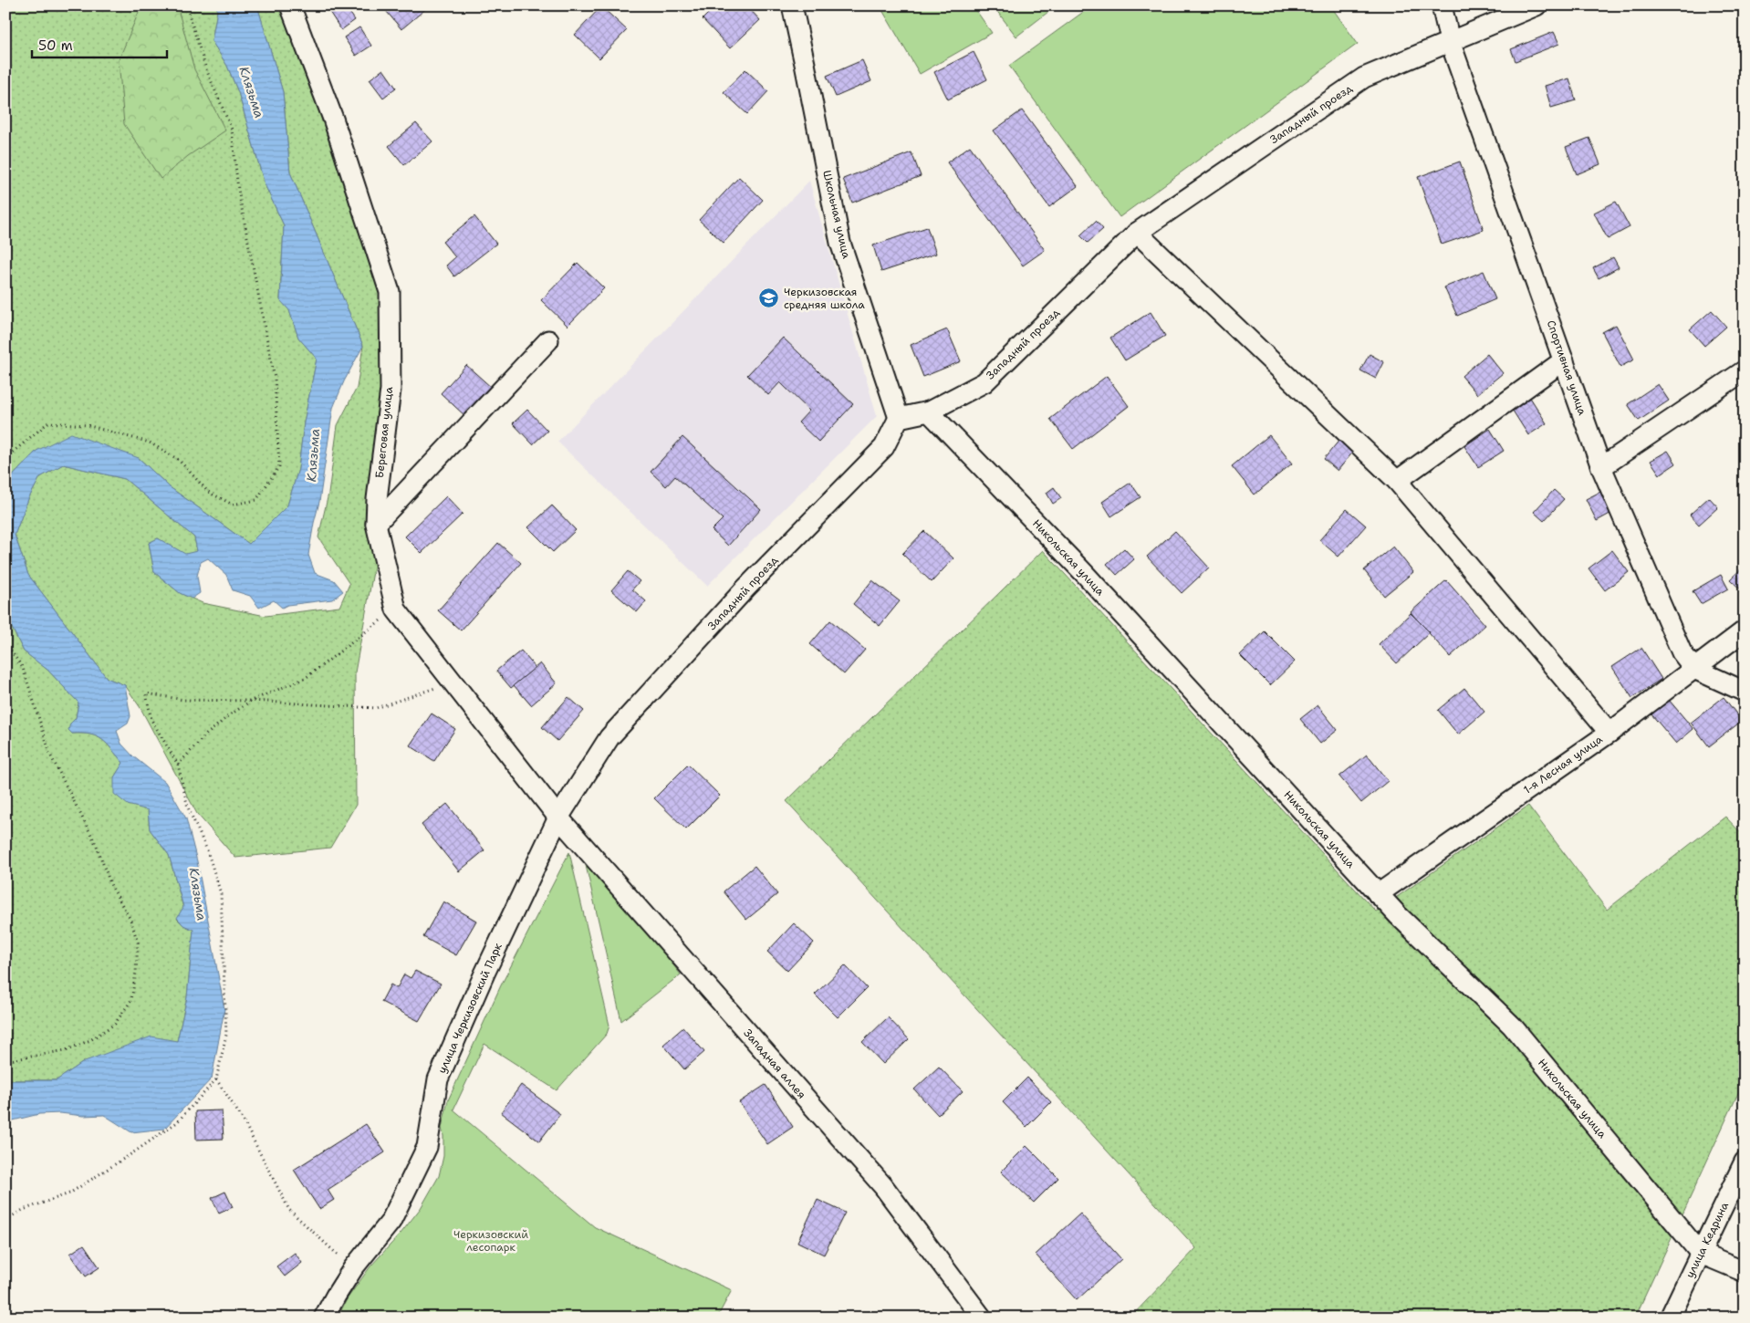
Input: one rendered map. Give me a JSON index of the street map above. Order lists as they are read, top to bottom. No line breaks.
{"streets":{"street":["Западный проезд","Школьная улица","Спортивная улица","Береговая улица","Никольская улица","1-я Лесная улица","улица Черкизовский Парк","Западная аллея","улица Кедрина"]},"crossings":[["Западный проезд","Школьная улица"],["Западный проезд","Спортивная улица"],["Западный проезд","Береговая улица"],["Западный проезд","Никольская улица"],["Западный проезд","улица Черкизовский Парк"],["Западный проезд","Западная аллея"],["Спортивная улица","1-я Лесная улица"],["Береговая улица","улица Черкизовский Парк"],["Береговая улица","Западная аллея"],["Никольская улица","1-я Лесная улица"],["Никольская улица","улица Кедрина"],["улица Черкизовский Парк","Западная аллея"]],"water":["Клязьма"],"parks":["Черкизовский лесопарк"],"places":{"school or university":["Черкизовская средняя школа"]},"scale_bar":"50 m"}
